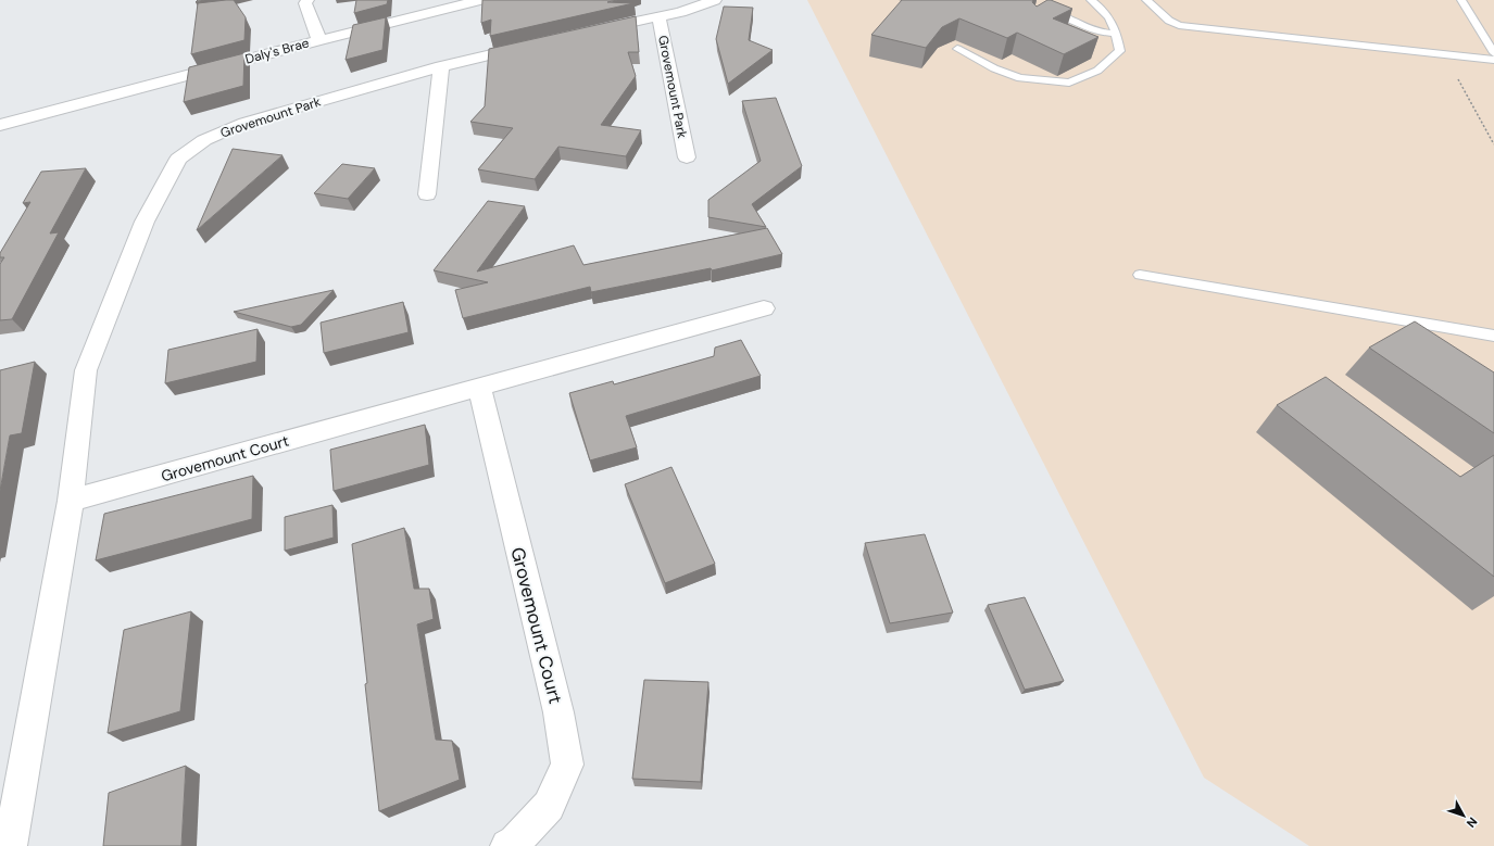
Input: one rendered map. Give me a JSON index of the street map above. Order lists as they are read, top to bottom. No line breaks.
{"streets":{"street":["Daly's Brae","Grovemount Park","Grovemount Court"]},"crossings":[["Grovemount Park","Grovemount Court"]],"north":"bottom right"}
